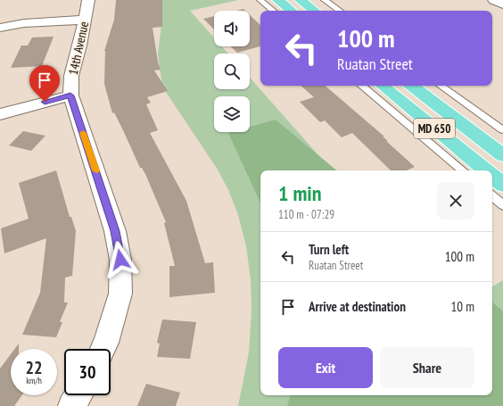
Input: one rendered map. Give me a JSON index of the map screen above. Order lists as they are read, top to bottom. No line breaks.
{"streets":{"main road":["MD 650"],"street":["14th Avenue"]},"page":{"turn":["100 m","Ruatan Street"],"heading":["1 min","110 m · 07:29"],"list":[{"name":"Turn left","note":"Ruatan Street","value":"100 m"},{"name":"Arrive at destination","value":"10 m"}],"buttons":["Exit","Share"],"speed":"22 km/h","limit":"30"}}
